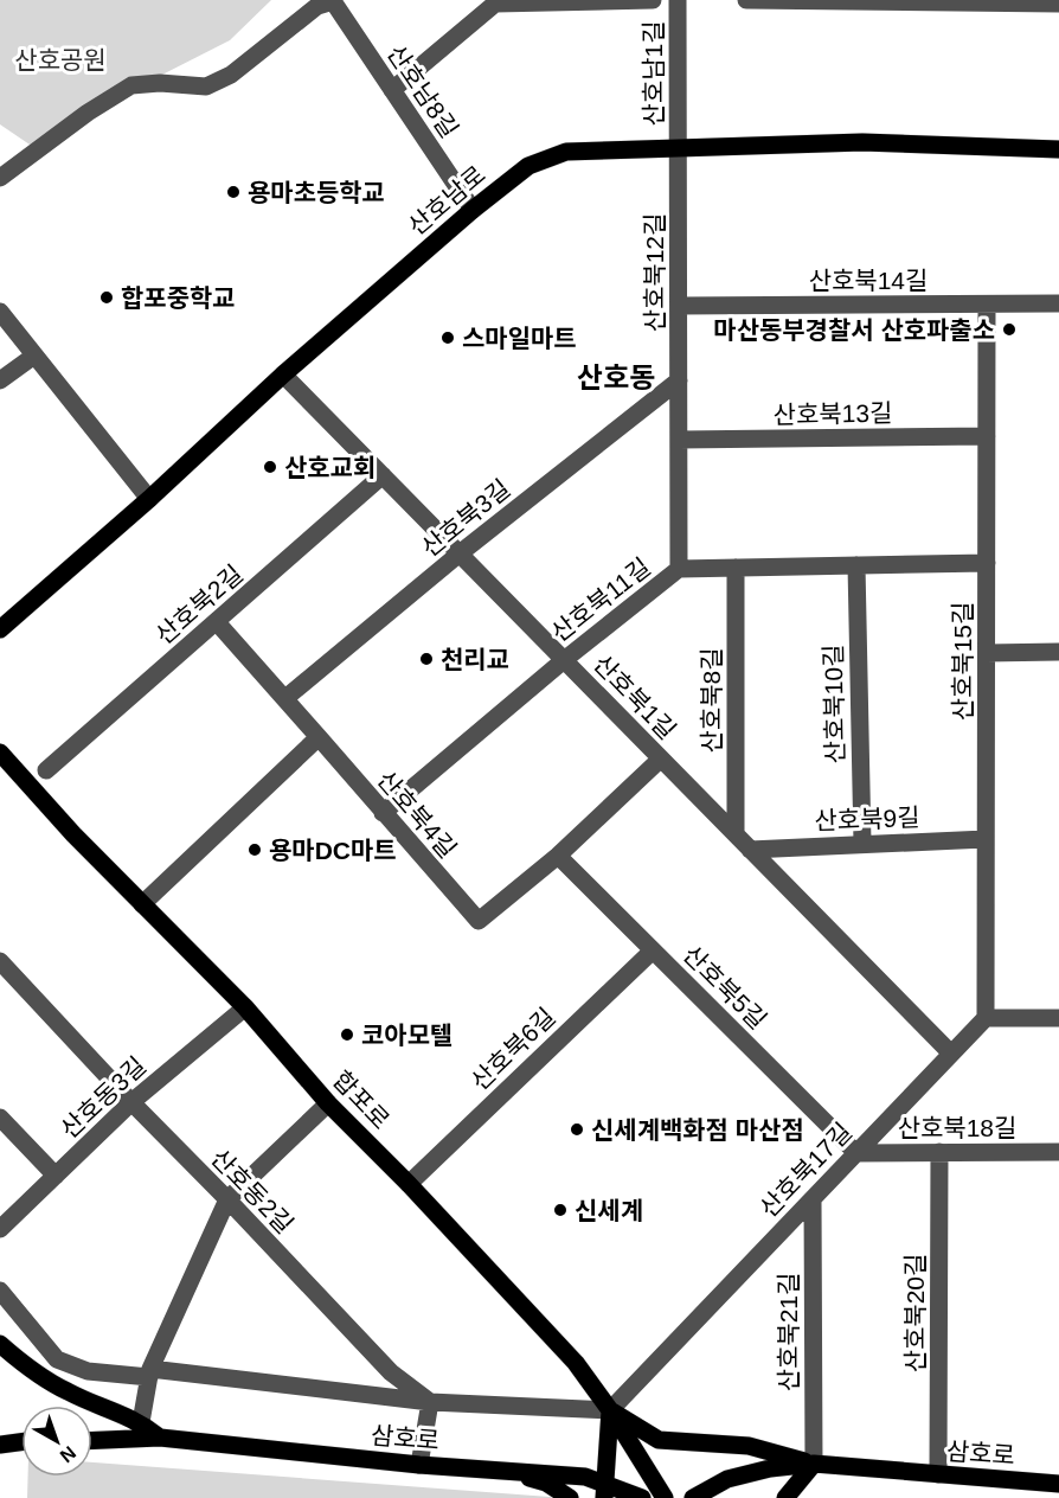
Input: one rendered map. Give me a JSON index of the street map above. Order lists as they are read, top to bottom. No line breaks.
{"streets":{"main road":["산호남로","합포로","삼호로"],"street":["산호남1길","산호남8길","산호북12길","산호북14길","산호북13길","산호북3길","산호북11길","산호북2길","산호북15길","산호북1길","산호북8길","산호북10길","산호북4길","산호북9길","산호북5길","산호북6길","산호동3길","산호북18길","산호북17길","산호동2길","산호북20길","산호북21길"]},"crossings":[["산호남1길","산호남로"],["산호남1길","산호북12길"],["산호남8길","산호남로"],["산호남로","산호북12길"],["산호남로","산호북1길"],["산호북12길","산호북14길"],["산호북12길","산호북13길"],["산호북12길","산호북3길"],["산호북12길","산호북11길"],["산호북14길","산호북15길"],["산호북13길","산호북15길"],["산호북3길","산호북1길"],["산호북3길","산호북4길"],["산호북11길","산호북15길"],["산호북11길","산호북1길"],["산호북11길","산호북8길"],["산호북11길","산호북10길"],["산호북11길","산호북4길"],["산호북2길","산호북1길"],["산호북2길","산호북4길"],["산호북15길","산호북9길"],["산호북15길","산호북17길"],["산호북1길","산호북8길"],["산호북1길","산호북4길"],["산호북1길","산호북9길"],["산호북1길","산호북17길"],["산호북10길","산호북9길"],["산호북4길","산호북5길"],["산호북5길","산호북6길"],["산호북5길","산호북18길"],["산호북5길","산호북17길"],["산호북6길","합포로"],["산호동3길","합포로"],["산호동3길","산호동2길"],["합포로","산호북17길"],["산호북18길","산호북17길"],["산호북18길","산호북20길"],["산호북17길","산호북21길"],["산호북20길","삼호로"],["산호북21길","삼호로"]],"districts":["산호동"],"parks":["산호공원"],"places":["용마초등학교","합포중학교","마산동부경찰서 산호파출소","스마일마트","산호교회","천리교","용마DC마트","코아모텔","신세계백화점 마산점","신세계"],"north":"bottom right"}
